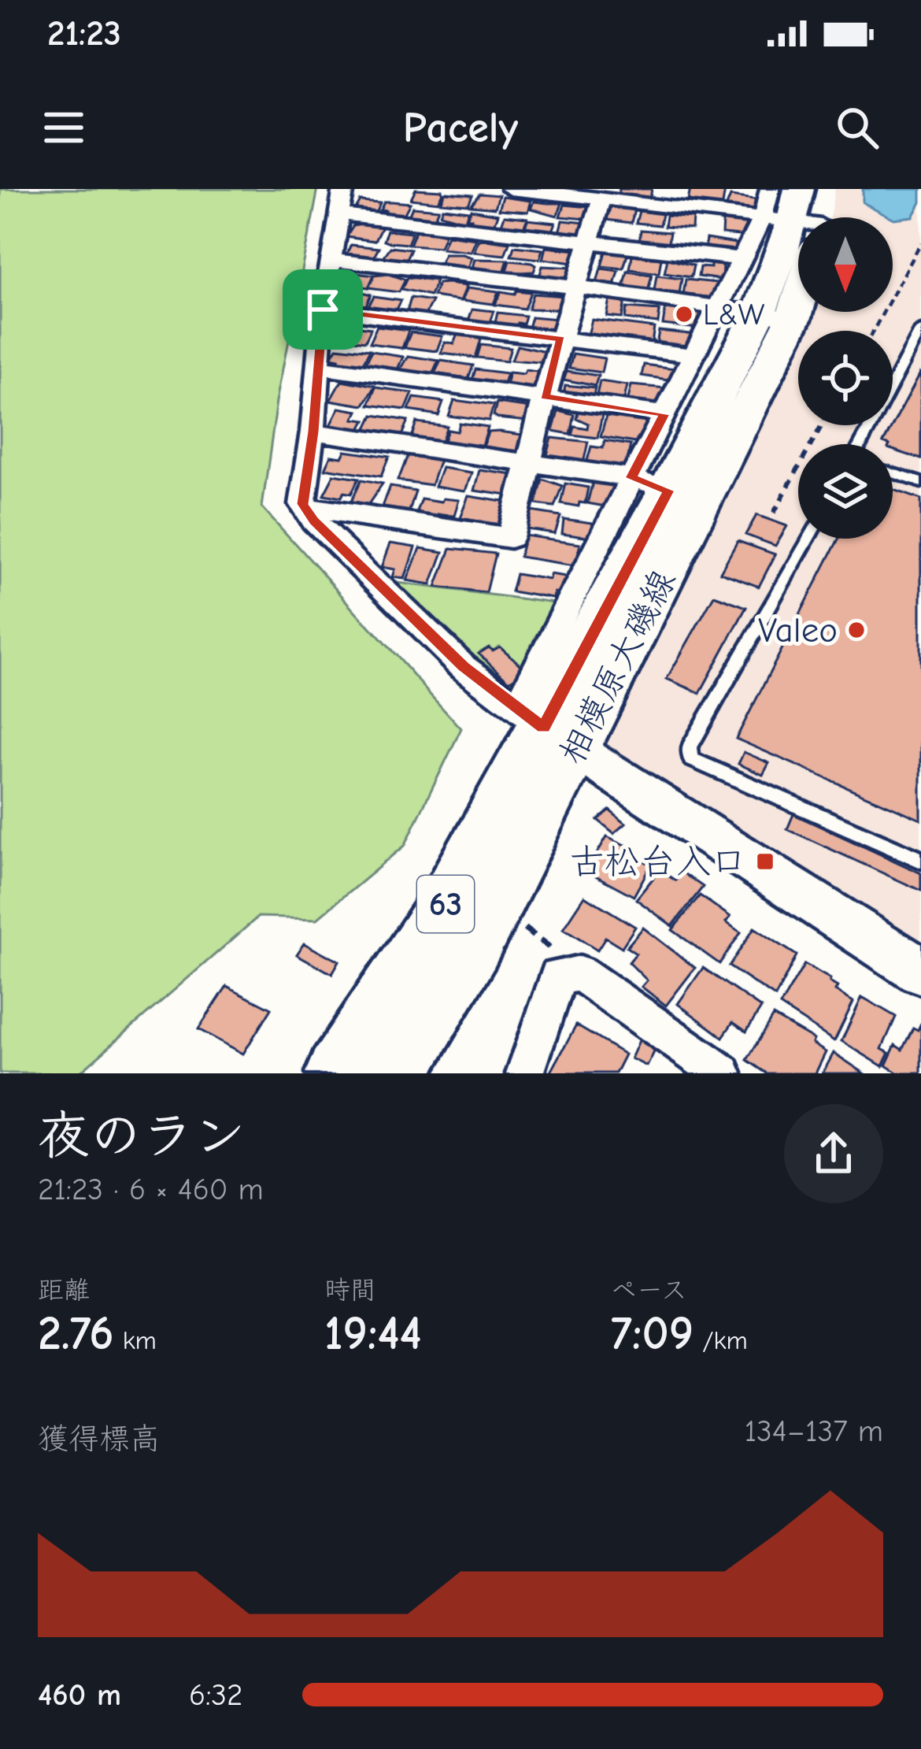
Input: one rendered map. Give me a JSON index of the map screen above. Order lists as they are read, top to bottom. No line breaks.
{"streets":{"main road":["相模原大磯線","63"]},"places":{"other":["L&W","Valeo"],"transit":["古松台入口"]},"north":"bottom","page":{"status":"21:23","header":"Pacely","heading":["夜のラン","21:23 · 6 × 460 m"],"stats":[["距離","2.76 km"],["時間","19:44"],["ペース","7:09 /km"]],"chart":["獲得標高","134–137 m"],"list":[{"name":"460 m","note":"6:32"}]}}
